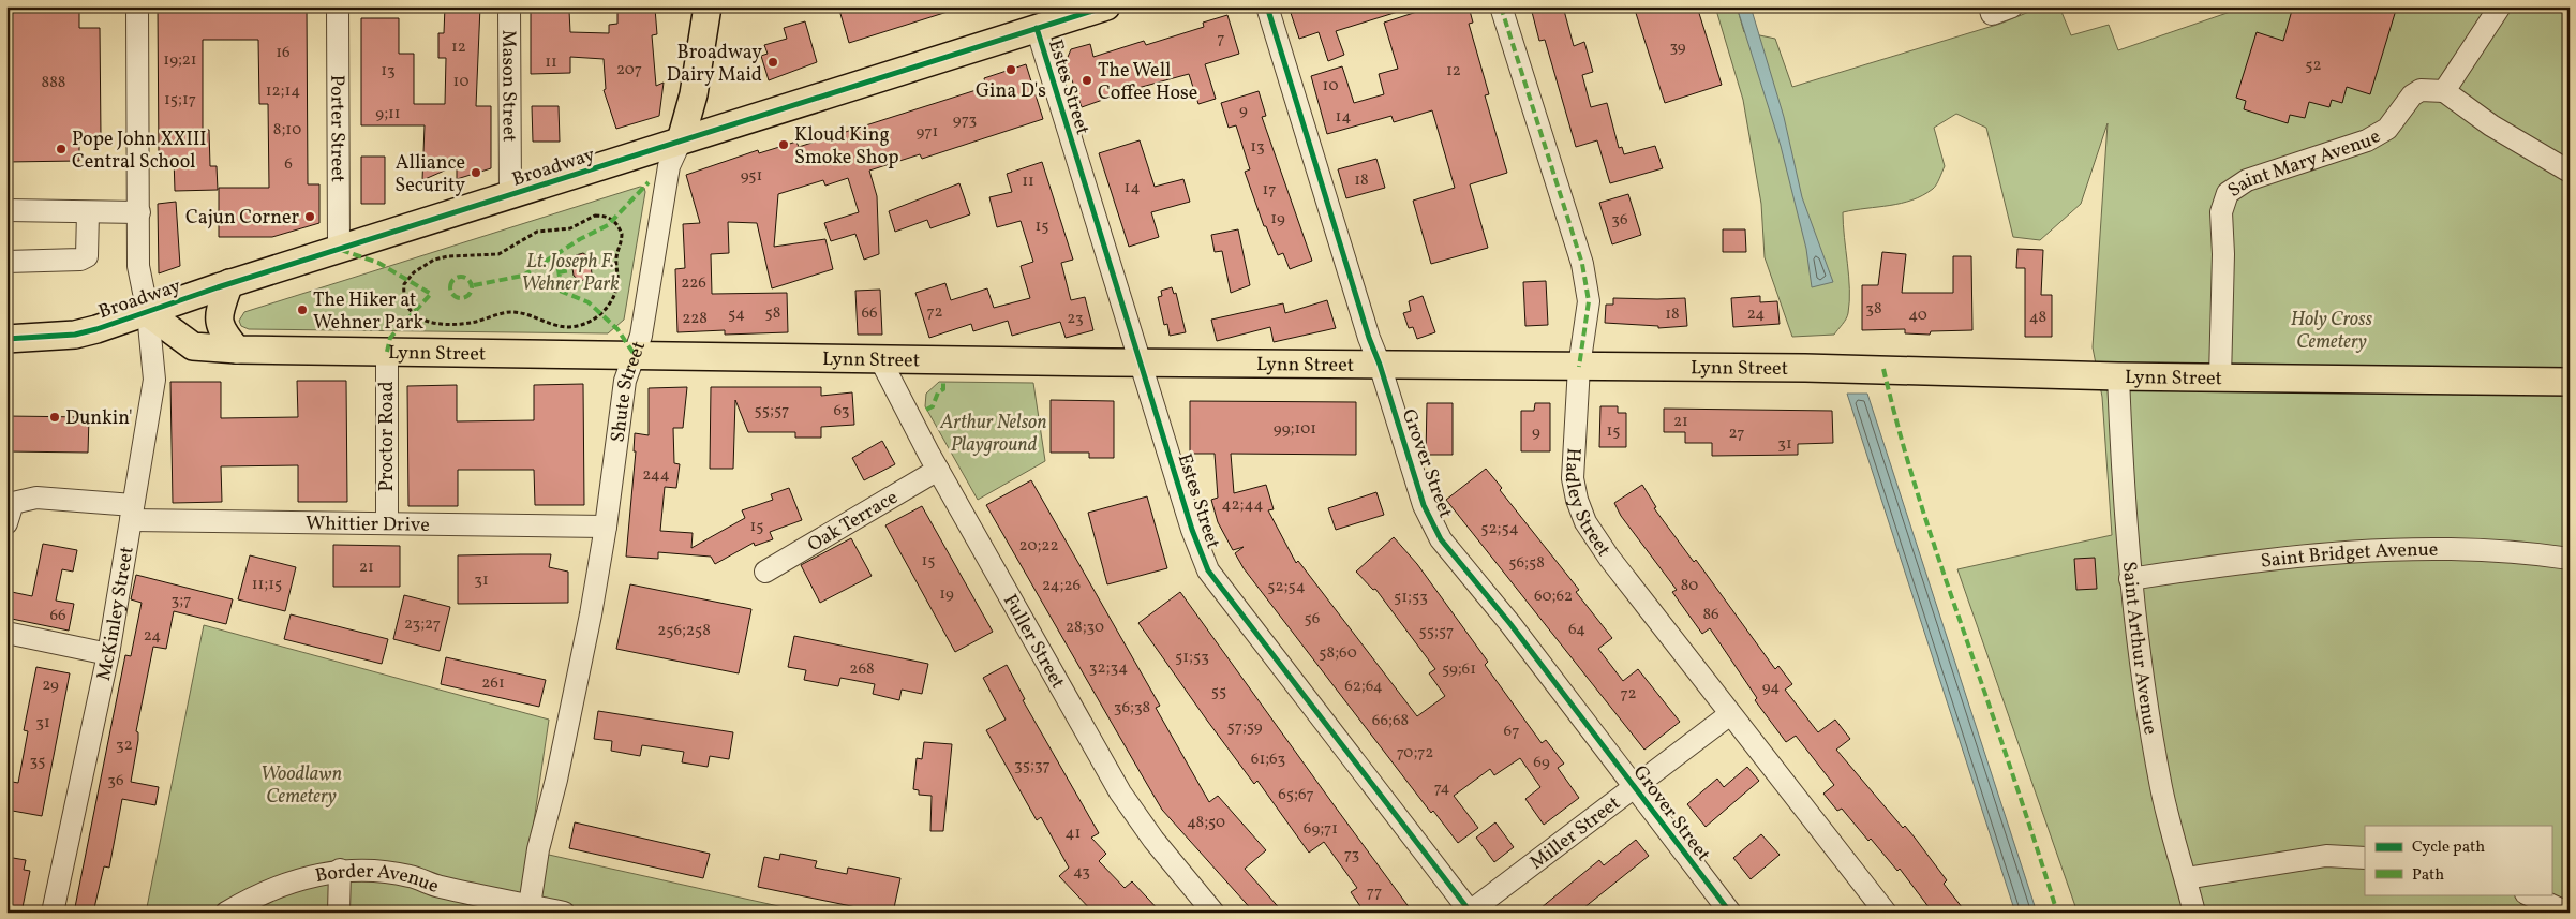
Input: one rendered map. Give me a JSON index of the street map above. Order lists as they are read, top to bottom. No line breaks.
{"streets":{"main road":["Broadway","Lynn Street","Shute Street"],"street":["Mason Street","Estes Street","Porter Street","Saint Mary Avenue","Proctor Road","Grover Street","Hadley Street","Oak Terrace","Whittier Drive","Saint Bridget Avenue","McKinley Street","Fuller Street","Saint Arthur Avenue","Miller Street","Border Avenue"]},"crossings":[["Mason Street","Broadway"],["Estes Street","Broadway"],["Estes Street","Lynn Street"],["Estes Street","Miller Street"],["Porter Street","Broadway"],["Saint Mary Avenue","Lynn Street"],["Broadway","Lynn Street"],["Broadway","Shute Street"],["Broadway","McKinley Street"],["Lynn Street","Shute Street"],["Lynn Street","Proctor Road"],["Lynn Street","Grover Street"],["Lynn Street","Hadley Street"],["Lynn Street","McKinley Street"],["Lynn Street","Fuller Street"],["Lynn Street","Saint Arthur Avenue"],["Shute Street","Whittier Drive"],["Shute Street","Border Avenue"],["Proctor Road","Whittier Drive"],["Grover Street","Miller Street"],["Hadley Street","Miller Street"],["Oak Terrace","Fuller Street"],["Whittier Drive","McKinley Street"],["Saint Bridget Avenue","Saint Arthur Avenue"]],"parks":["Lt. Joseph F. Wehner Park","Holy Cross Cemetery","Arthur Nelson Playground","Woodlawn Cemetery"],"places":["Broadway Dairy Maid","Gina D's","The Well Coffee Hose","Kloud King Smoke Shop","Pope John XXIII Central School","Alliance Security","Cajun Corner","The Hiker at Wehner Park","Dunkin'"],"house_numbers":["7","12","39","16","19;21","11","52","207","13","12","10","888","10","12;14","15;17","9","9;11","14","973","8;10","971","13","6","951","18","11","14","17","19","36","15","226","38","72","58","66","54","18","24","40","48","228","23","55;57","63","21","99;101","15","9","27","31","244","42;44","15","52;54","20;22","15","56;58","21","31","11;15","24;26","80","52;54","19","60;62","51;53","3;7","86","66","56","23;27","28;30","64","256;258","55;57","24","58;60","51;53","32;34","268","59;61","261","29","62;64","94","55","72","36;38","66;68","31","57;59","67","32","70;72","61;63","35","69","35;37","36","74","65;67","48;50","69;71","41","73","43","77"],"legend":["Cycle path","Path"]}
